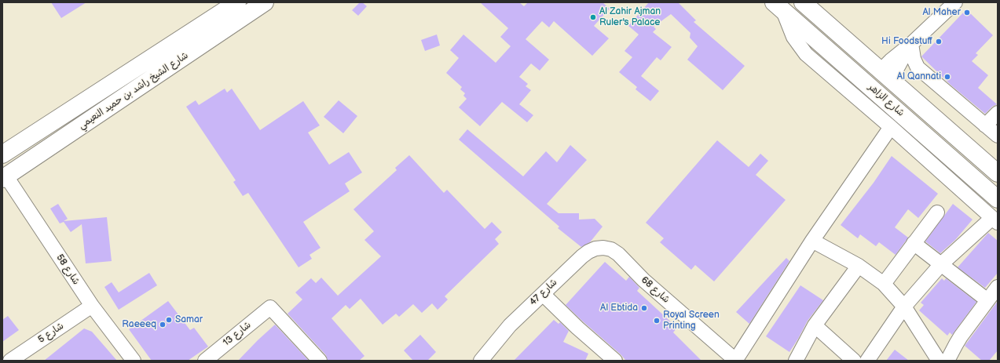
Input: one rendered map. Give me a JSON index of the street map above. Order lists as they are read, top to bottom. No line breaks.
{"streets":{"main road":["شارع الشيخ راشد بن حميد النعيمي","شارع الزاهر"],"street":["شارع 58","شارع 68","شارع 47","شارع 5","شارع 13"]},"crossings":[["شارع الشيخ راشد بن حميد النعيمي","شارع 58"],["شارع 58","شارع 5"],["شارع 68","شارع 47"]],"places":["Al Maher","Al Zahir Ajman Ruler's Palace","Hi Foodstuff","Al Qannati","Al Ebtida","Samar","Royal Screen Printing","Raeeeq"]}
